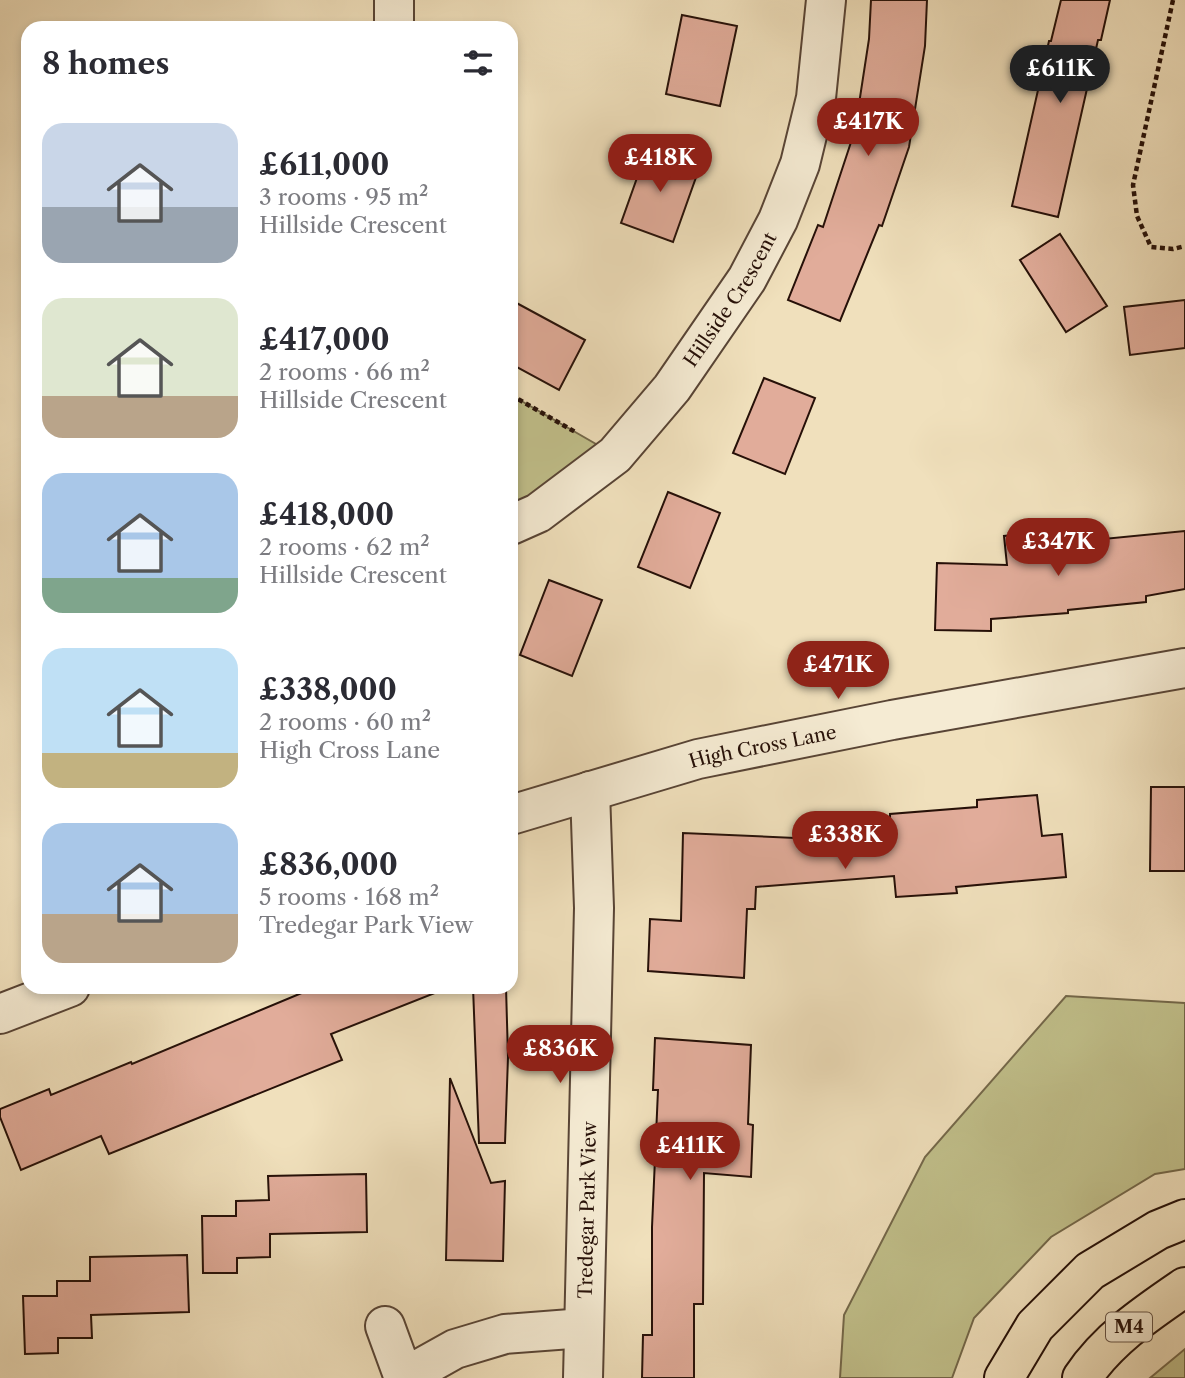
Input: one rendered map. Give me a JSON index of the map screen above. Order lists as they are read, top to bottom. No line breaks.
{"streets":{"highway":["M4"],"street":["Hillside Crescent","High Cross Lane","Tredegar Park View"]},"crossings":[["High Cross Lane","Tredegar Park View"]],"page":{"heading":"8 homes","price":["£611K","£417K","£418K","£347K","£471K","£338K","£836K","£411K"],"list":[{"name":"£611,000","note":"3 rooms · 95 m² · Hillside Crescent"},{"name":"£417,000","note":"2 rooms · 66 m² · Hillside Crescent"},{"name":"£418,000","note":"2 rooms · 62 m² · Hillside Crescent"},{"name":"£338,000","note":"2 rooms · 60 m² · High Cross Lane"},{"name":"£836,000","note":"5 rooms · 168 m² · Tredegar Park View"}]}}
